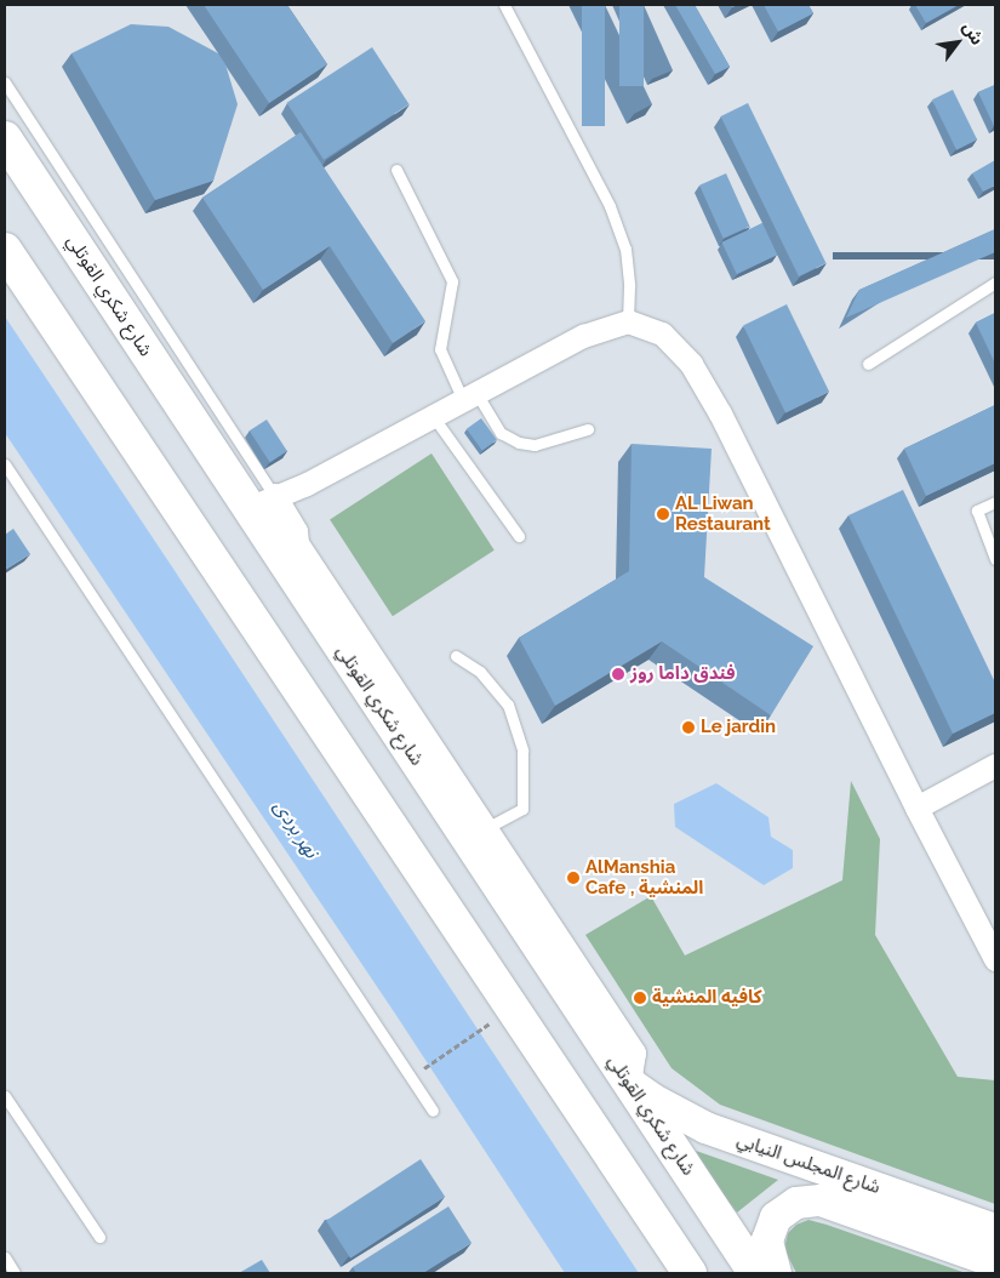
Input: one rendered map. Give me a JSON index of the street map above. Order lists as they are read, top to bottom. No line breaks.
{"streets":{"highway":["شارع شكري القوتلي"],"main road":["شارع المجلس النيابي"]},"crossings":[["شارع شكري القوتلي","شارع المجلس النيابي"]],"water":["نهر بردى"],"places":["AL Liwan Restaurant","فندق داما روز","Le jardin","AlManshia Cafe , المنشية","كافيه المنشية"],"north":"top right"}
